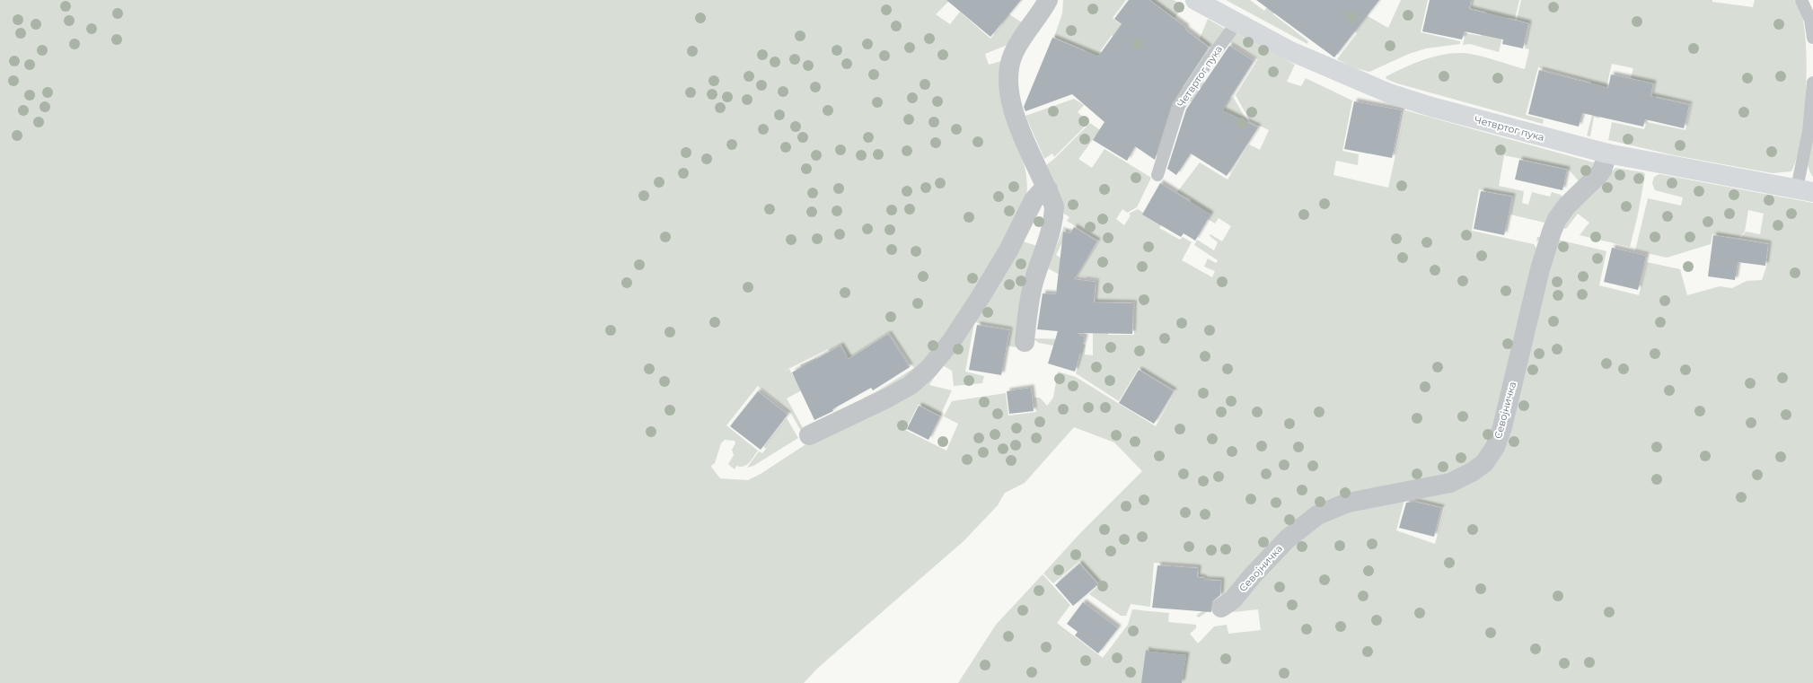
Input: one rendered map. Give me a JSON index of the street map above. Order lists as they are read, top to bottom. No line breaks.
{"streets":{"street":["Четвртог пука","Севојничка"]},"crossings":[["Четвртог пука","Севојничка"]]}
